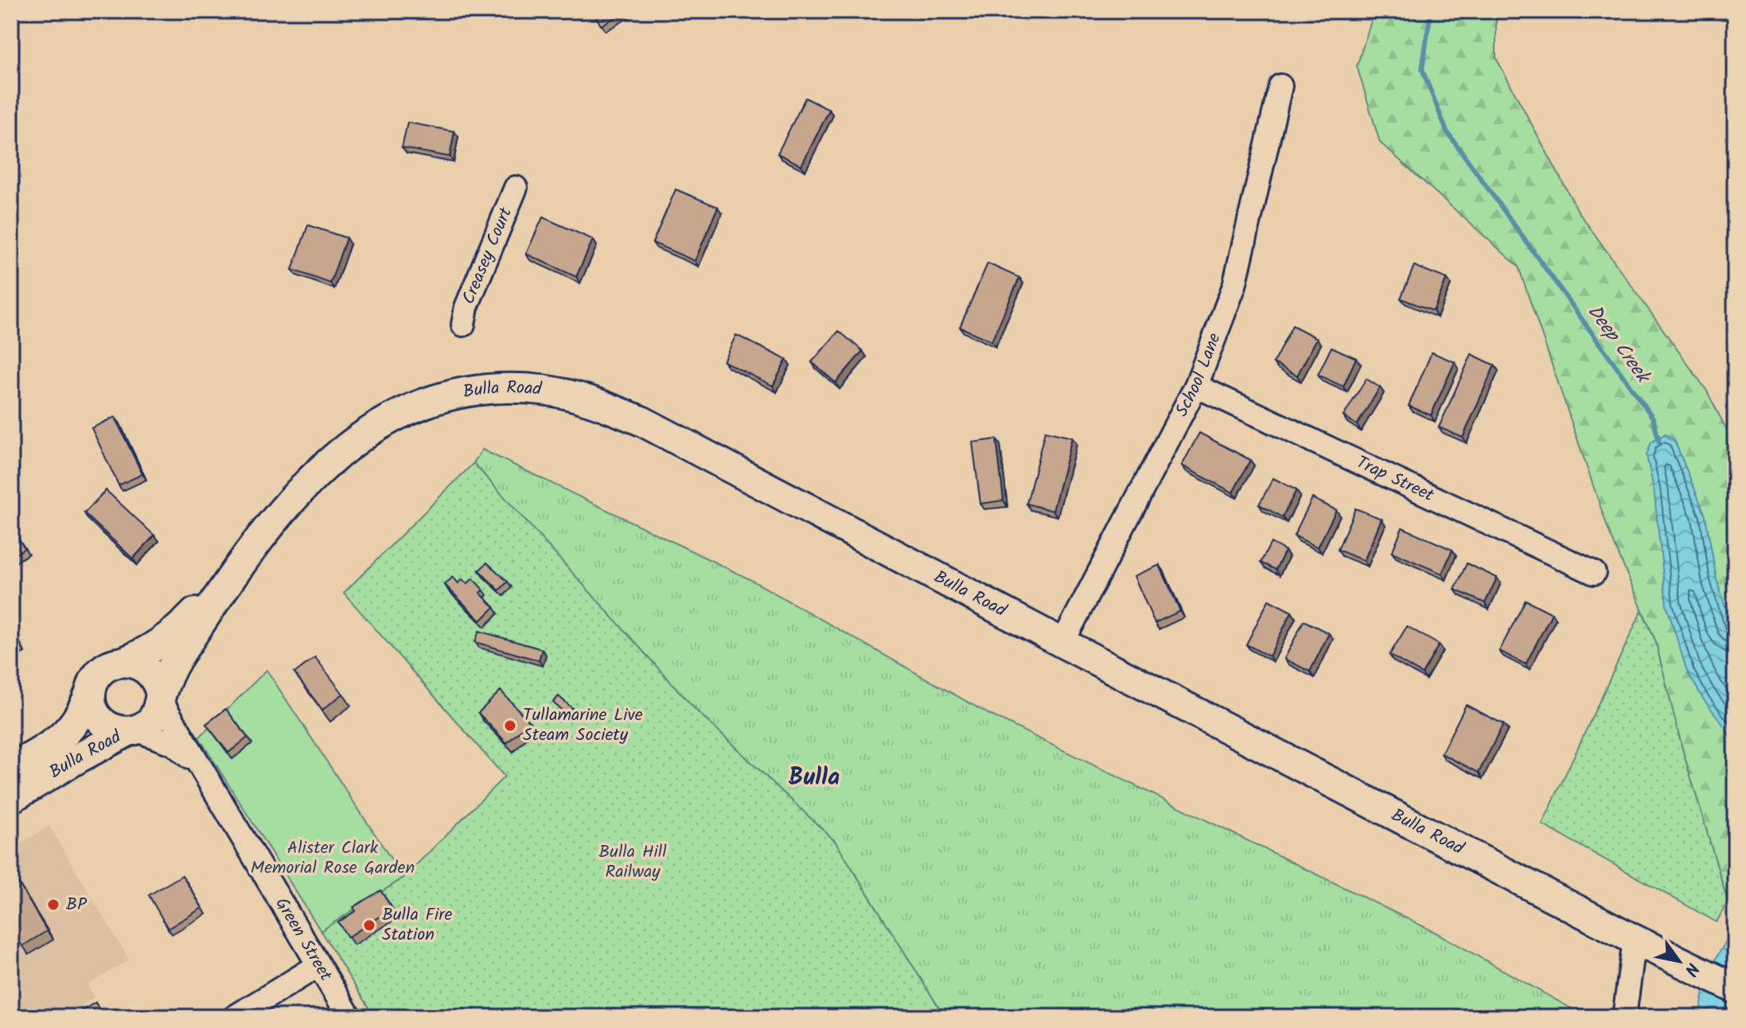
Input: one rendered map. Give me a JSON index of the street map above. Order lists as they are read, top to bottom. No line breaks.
{"streets":{"main road":["Bulla Road"],"street":["Creasey Court","School Lane","Trap Street","Green Street"]},"crossings":[["School Lane","Bulla Road"],["School Lane","Trap Street"],["Bulla Road","Green Street"]],"districts":["Bulla"],"water":["Deep Creek"],"parks":["Alister Clark Memorial Rose Garden","Bulla Hill Railway"],"places":["Tullamarine Live Steam Society","BP","Bulla Fire Station"],"north":"bottom right"}
